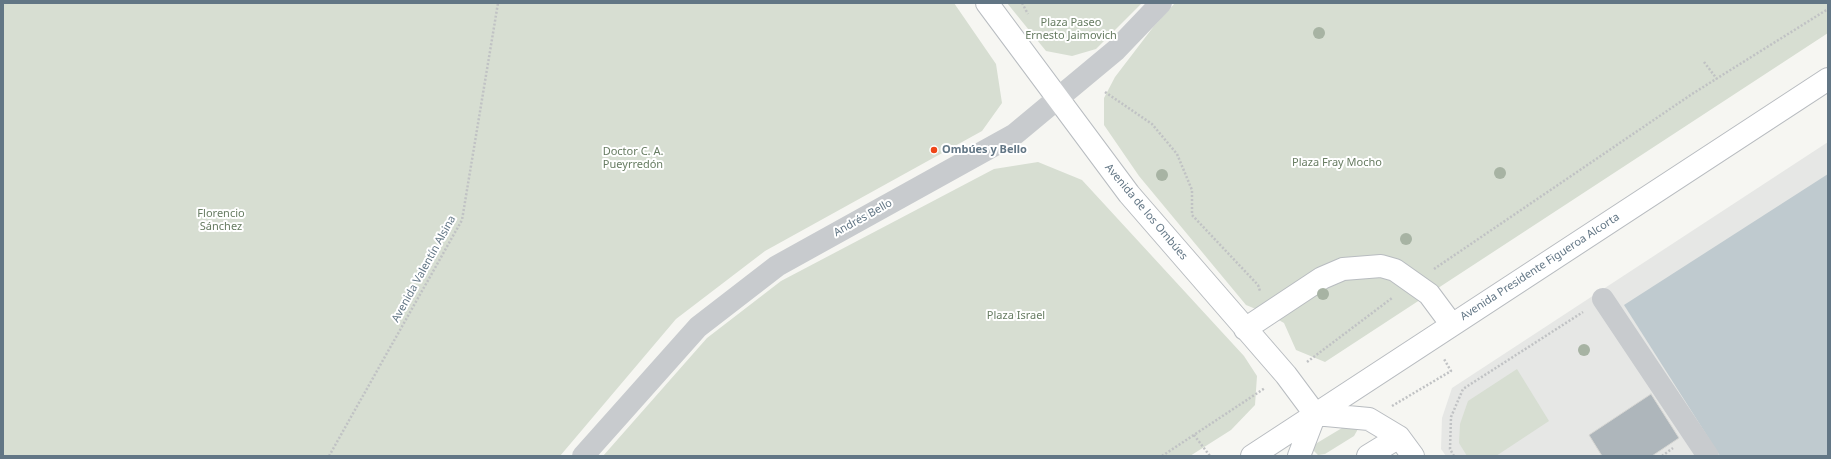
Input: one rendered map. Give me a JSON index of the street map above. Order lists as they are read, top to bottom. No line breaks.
{"streets":{"main road":["Avenida de los Ombúes","Avenida Presidente Figueroa Alcorta"],"street":["Andrés Bello"],"path":["Avenida Valentín Alsina"]},"crossings":[["Avenida de los Ombúes","Andrés Bello"],["Avenida de los Ombúes","Avenida Presidente Figueroa Alcorta"]],"parks":["Plaza Paseo Ernesto Jaimovich","Doctor C. A. Pueyrredón","Plaza Fray Mocho","Florencio Sánchez","Plaza Israel"],"places":["Ombúes y Bello"]}
